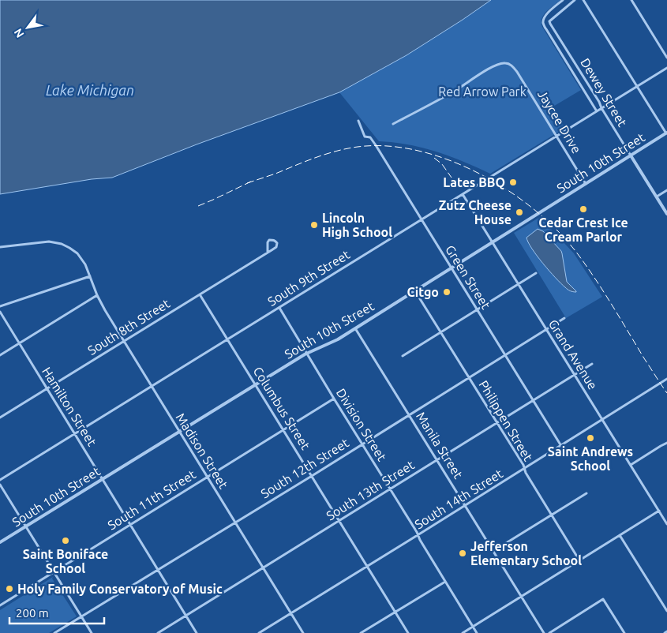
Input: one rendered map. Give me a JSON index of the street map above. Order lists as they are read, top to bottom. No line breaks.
{"streets":{"street":["Dewey Street","Jaycee Drive","South 10th Street","Green Street","South 9th Street","South 8th Street","Grand Avenue","Hamilton Street","Columbus Street","Philippen Street","Division Street","Manila Street","Madison Street","South 12th Street","South 13th Street","South 14th Street","South 11th Street"]},"crossings":[["Dewey Street","South 10th Street"],["Dewey Street","South 9th Street"],["Jaycee Drive","South 10th Street"],["Jaycee Drive","South 9th Street"],["South 10th Street","Green Street"],["South 10th Street","Grand Avenue"],["South 10th Street","Hamilton Street"],["South 10th Street","Columbus Street"],["South 10th Street","Philippen Street"],["South 10th Street","Division Street"],["South 10th Street","Manila Street"],["South 10th Street","Madison Street"],["Green Street","South 9th Street"],["Green Street","South 12th Street"],["Green Street","South 13th Street"],["Green Street","South 14th Street"],["South 9th Street","Grand Avenue"],["South 9th Street","Hamilton Street"],["South 9th Street","Columbus Street"],["South 9th Street","Division Street"],["South 9th Street","Madison Street"],["South 8th Street","Hamilton Street"],["South 8th Street","Columbus Street"],["South 8th Street","Madison Street"],["Grand Avenue","South 12th Street"],["Grand Avenue","South 13th Street"],["Grand Avenue","South 14th Street"],["Hamilton Street","South 12th Street"],["Hamilton Street","South 13th Street"],["Hamilton Street","South 11th Street"],["Columbus Street","South 12th Street"],["Columbus Street","South 13th Street"],["Columbus Street","South 14th Street"],["Columbus Street","South 11th Street"],["Philippen Street","South 12th Street"],["Philippen Street","South 13th Street"],["Philippen Street","South 14th Street"],["Division Street","South 12th Street"],["Division Street","South 13th Street"],["Division Street","South 14th Street"],["Division Street","South 11th Street"],["Manila Street","South 12th Street"],["Manila Street","South 13th Street"],["Manila Street","South 14th Street"],["Madison Street","South 12th Street"],["Madison Street","South 13th Street"],["Madison Street","South 14th Street"],["Madison Street","South 11th Street"]],"water":["Lake Michigan"],"parks":["Red Arrow Park"],"places":["Lates BBQ","Cedar Crest Ice Cream Parlor","Zutz Cheese House","Lincoln High School","Citgo","Saint Andrews School","Saint Boniface School","Jefferson Elementary School","Holy Family Conservatory of Music"],"scale_bar":"200 m","north":"bottom left"}
